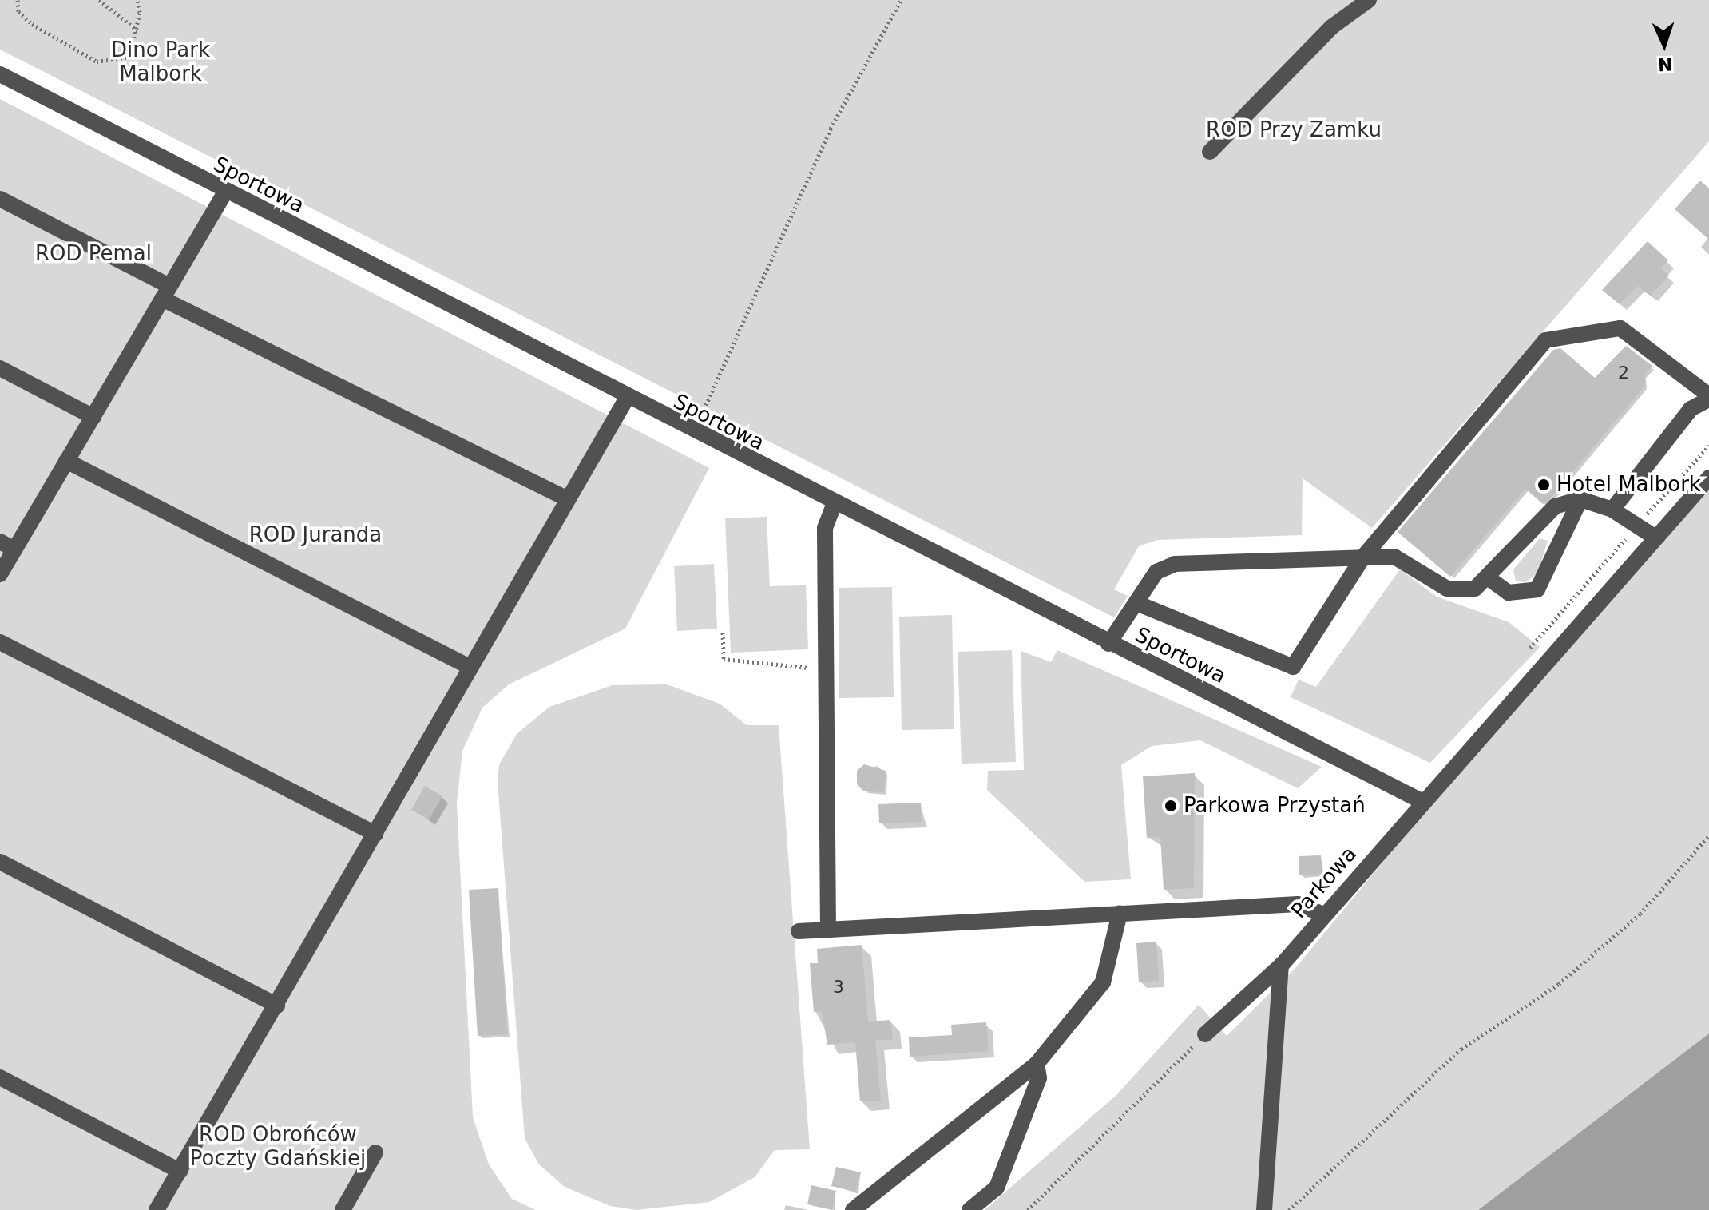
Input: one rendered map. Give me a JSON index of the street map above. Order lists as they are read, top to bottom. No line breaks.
{"streets":{"street":["Sportowa","Parkowa"]},"crossings":[["Sportowa","Parkowa"]],"parks":["Dino Park Malbork","ROD Przy Zamku","ROD Pemal","ROD Juranda","ROD Obrońców Poczty Gdańskiej"],"places":["Hotel Malbork","Parkowa Przystań"],"house_numbers":["2","3"],"north":"bottom"}
